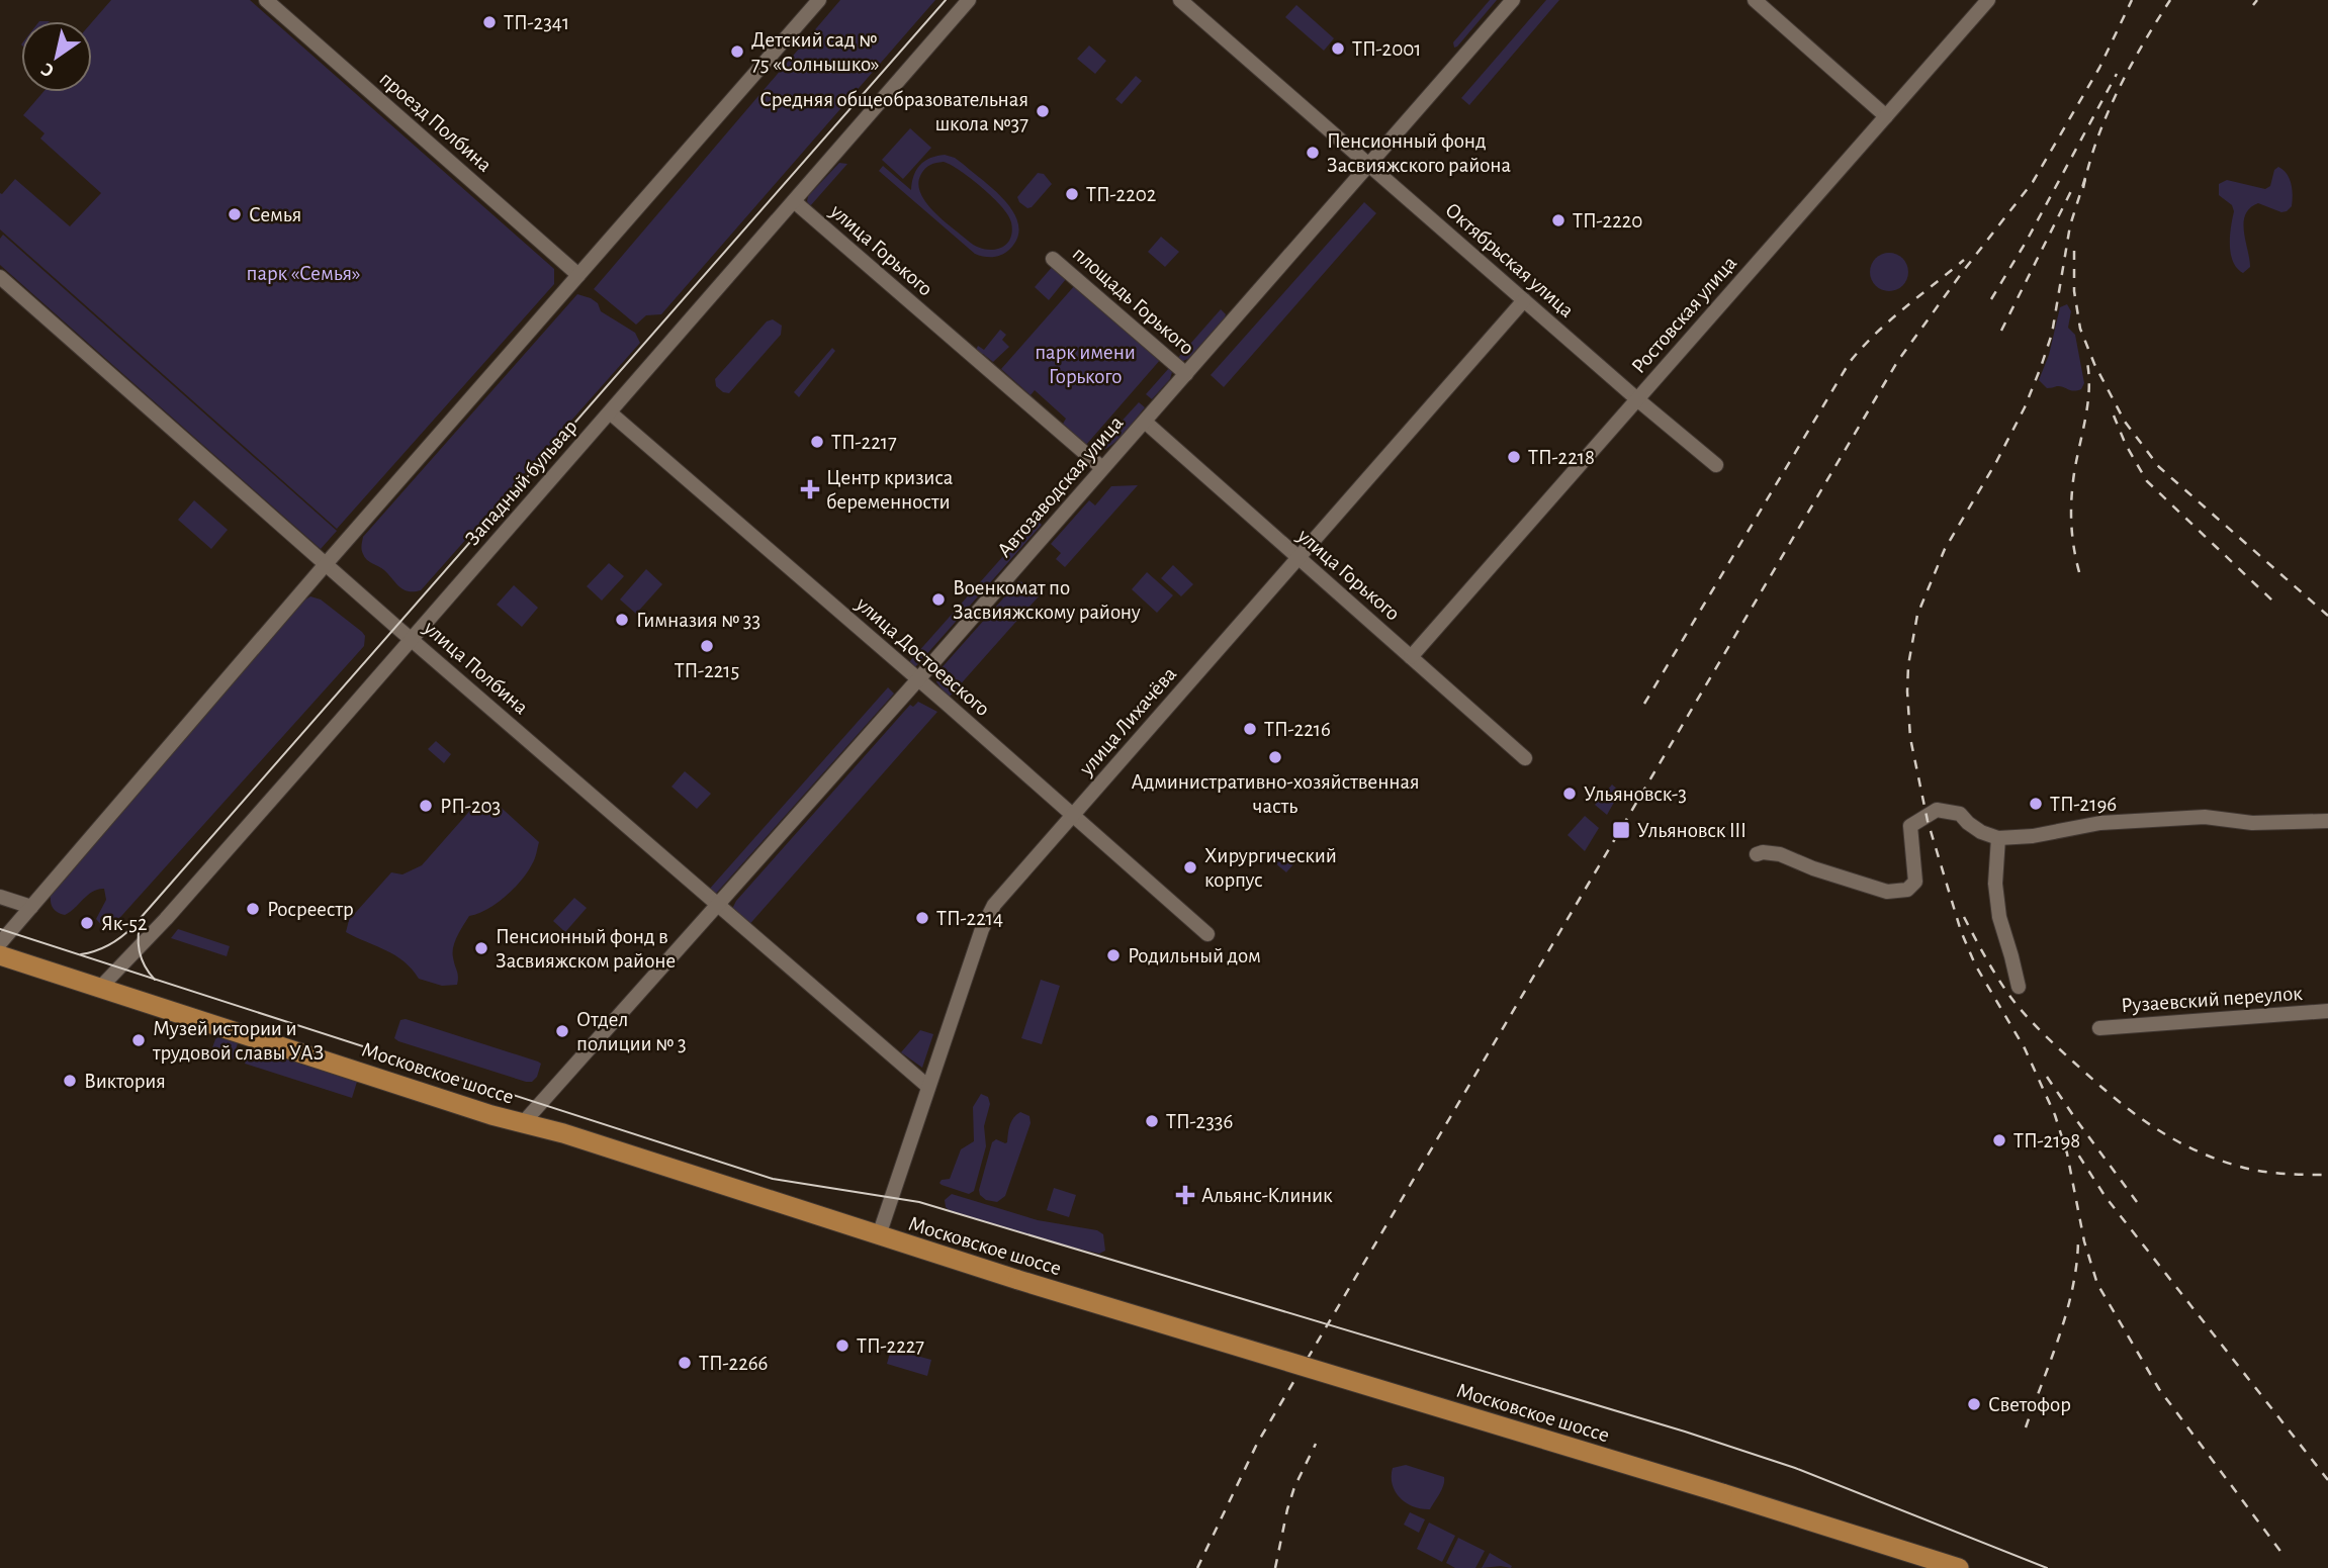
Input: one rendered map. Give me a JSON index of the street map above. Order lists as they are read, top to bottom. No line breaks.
{"streets":{"main road":["Московское шоссе"],"street":["проезд Полбина","улица Горького","Октябрьская улица","площадь Горького","Ростовская улица","Западный бульвар","Автозаводская улица","улица Достоевского","улица Полбина","улица Лихачёва","Рузаевский переулок"]},"crossings":[["улица Горького","Ростовская улица"],["улица Горького","Западный бульвар"],["улица Горького","Автозаводская улица"],["улица Горького","улица Лихачёва"],["Октябрьская улица","Ростовская улица"],["Октябрьская улица","Автозаводская улица"],["Октябрьская улица","улица Лихачёва"],["площадь Горького","Автозаводская улица"],["Западный бульвар","улица Достоевского"],["Западный бульвар","улица Полбина"],["Западный бульвар","Московское шоссе"],["Автозаводская улица","улица Достоевского"],["Автозаводская улица","улица Полбина"],["Автозаводская улица","Московское шоссе"],["улица Достоевского","улица Лихачёва"],["улица Полбина","улица Лихачёва"],["улица Лихачёва","Московское шоссе"]],"parks":["парк «Семья»","парк имени Горького"],"places":{"other":["ТП-2341","ТП-2001","Детский сад № 75 «Солнышко»","Средняя общеобразовательная школа №37","Пенсионный фонд Засвияжского района","ТП-2202","Семья","ТП-2220","ТП-2217","ТП-2218","Военкомат по Засвияжскому району","Гимназия № 33","ТП-2215","ТП-2216","Административно-хозяйственная часть","Ульяновск-3","ТП-2196","РП-203","Хирургический корпус","Росреестр","ТП-2214","Як-52","Пенсионный фонд в Засвияжском районе","Родильный дом","Отдел полиции № 3","Музей истории и трудовой славы УАЗ","Виктория","ТП-2336","ТП-2198","ТП-2227","ТП-2266","Светофор"],"health":["Центр кризиса беременности","Альянс-Клиник"],"transit":["Ульяновск III"]},"north":"bottom left"}
